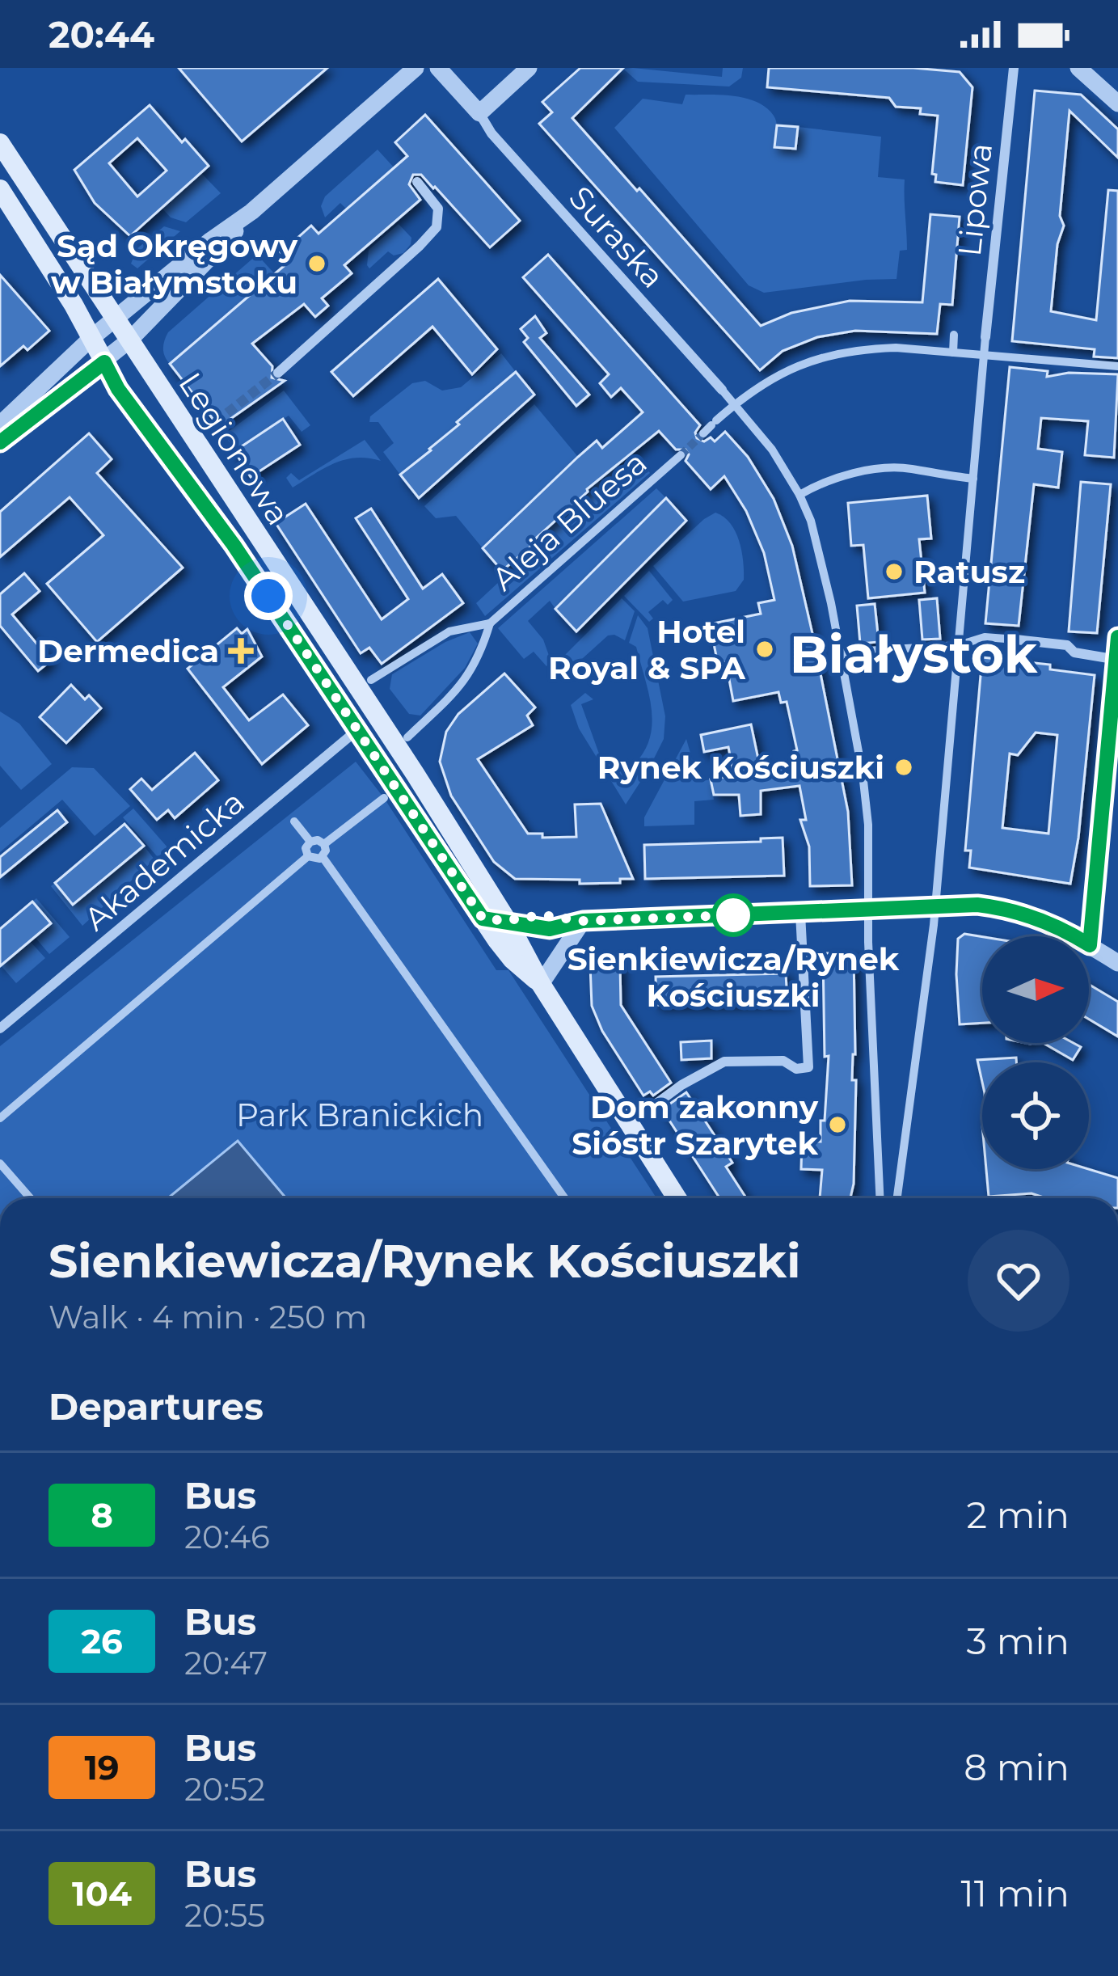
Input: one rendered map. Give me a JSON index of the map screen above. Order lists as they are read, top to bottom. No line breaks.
{"streets":{"main road":["Legionowa"],"street":["Lipowa","Suraska","Aleja Bluesa","Akademicka"]},"crossings":[["Legionowa","Akademicka"]],"districts":["Białystok"],"parks":["Park Branickich"],"places":{"other":["Sąd Okręgowy w Białymstoku","Ratusz","Hotel Royal & SPA","Rynek Kościuszki","Sienkiewicza/Rynek Kościuszki","Dom zakonny Sióstr Szarytek"],"health":["Dermedica"]},"lines":["bus line 8"],"north":"right","page":{"status":"20:44","heading":[["Sienkiewicza/Rynek Kościuszki","Walk · 4 min · 250 m"],"Departures"],"list":[{"mark":"8","name":"Bus","note":"20:46","value":"2 min"},{"mark":"26","name":"Bus","note":"20:47","value":"3 min"},{"mark":"19","name":"Bus","note":"20:52","value":"8 min"},{"mark":"104","name":"Bus","note":"20:55","value":"11 min"}]}}
